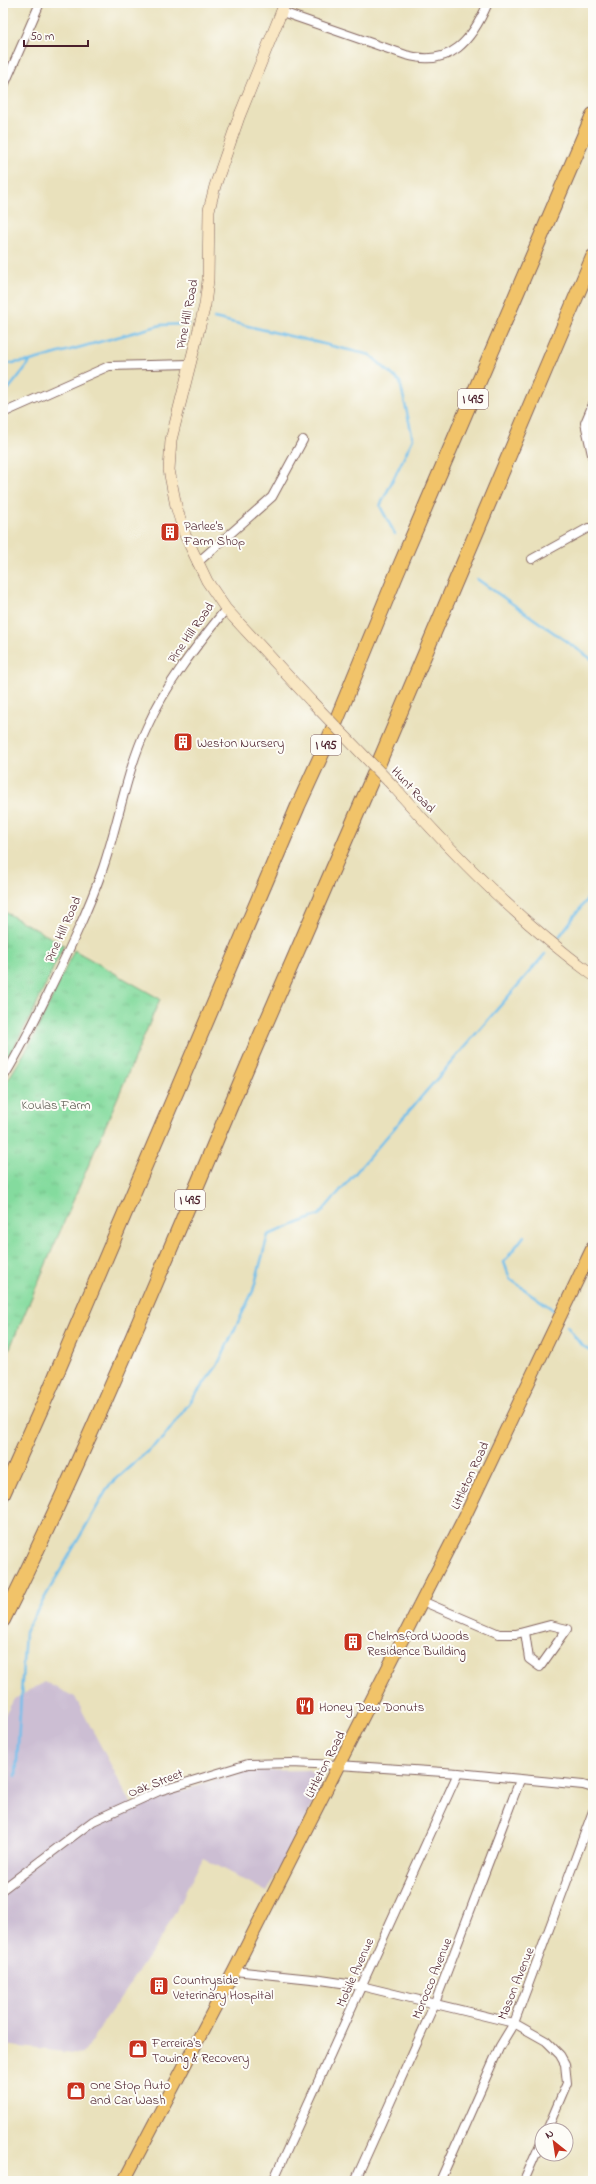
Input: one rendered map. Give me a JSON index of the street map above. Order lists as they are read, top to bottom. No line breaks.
{"streets":{"highway":["I 495"],"main road":["Littleton Road"],"street":["Pine Hill Road","Hunt Road","Oak Street","Mobile Avenue","Morocco Avenue","Mason Avenue"]},"crossings":[["Pine Hill Road","Hunt Road"],["Littleton Road","Oak Street"]],"parks":["Koulas Farm"],"places":{"building":["Parlee's Farm Shop","Weston Nursery","Chelmsford Woods Residence Building","Countryside Veterinary Hospital"],"restaurant":["Honey Dew Donuts"],"shop":["Ferreira's Towing & Recovery","One Stop Auto and Car Wash"]},"scale_bar":"50 m","north":"top left"}
